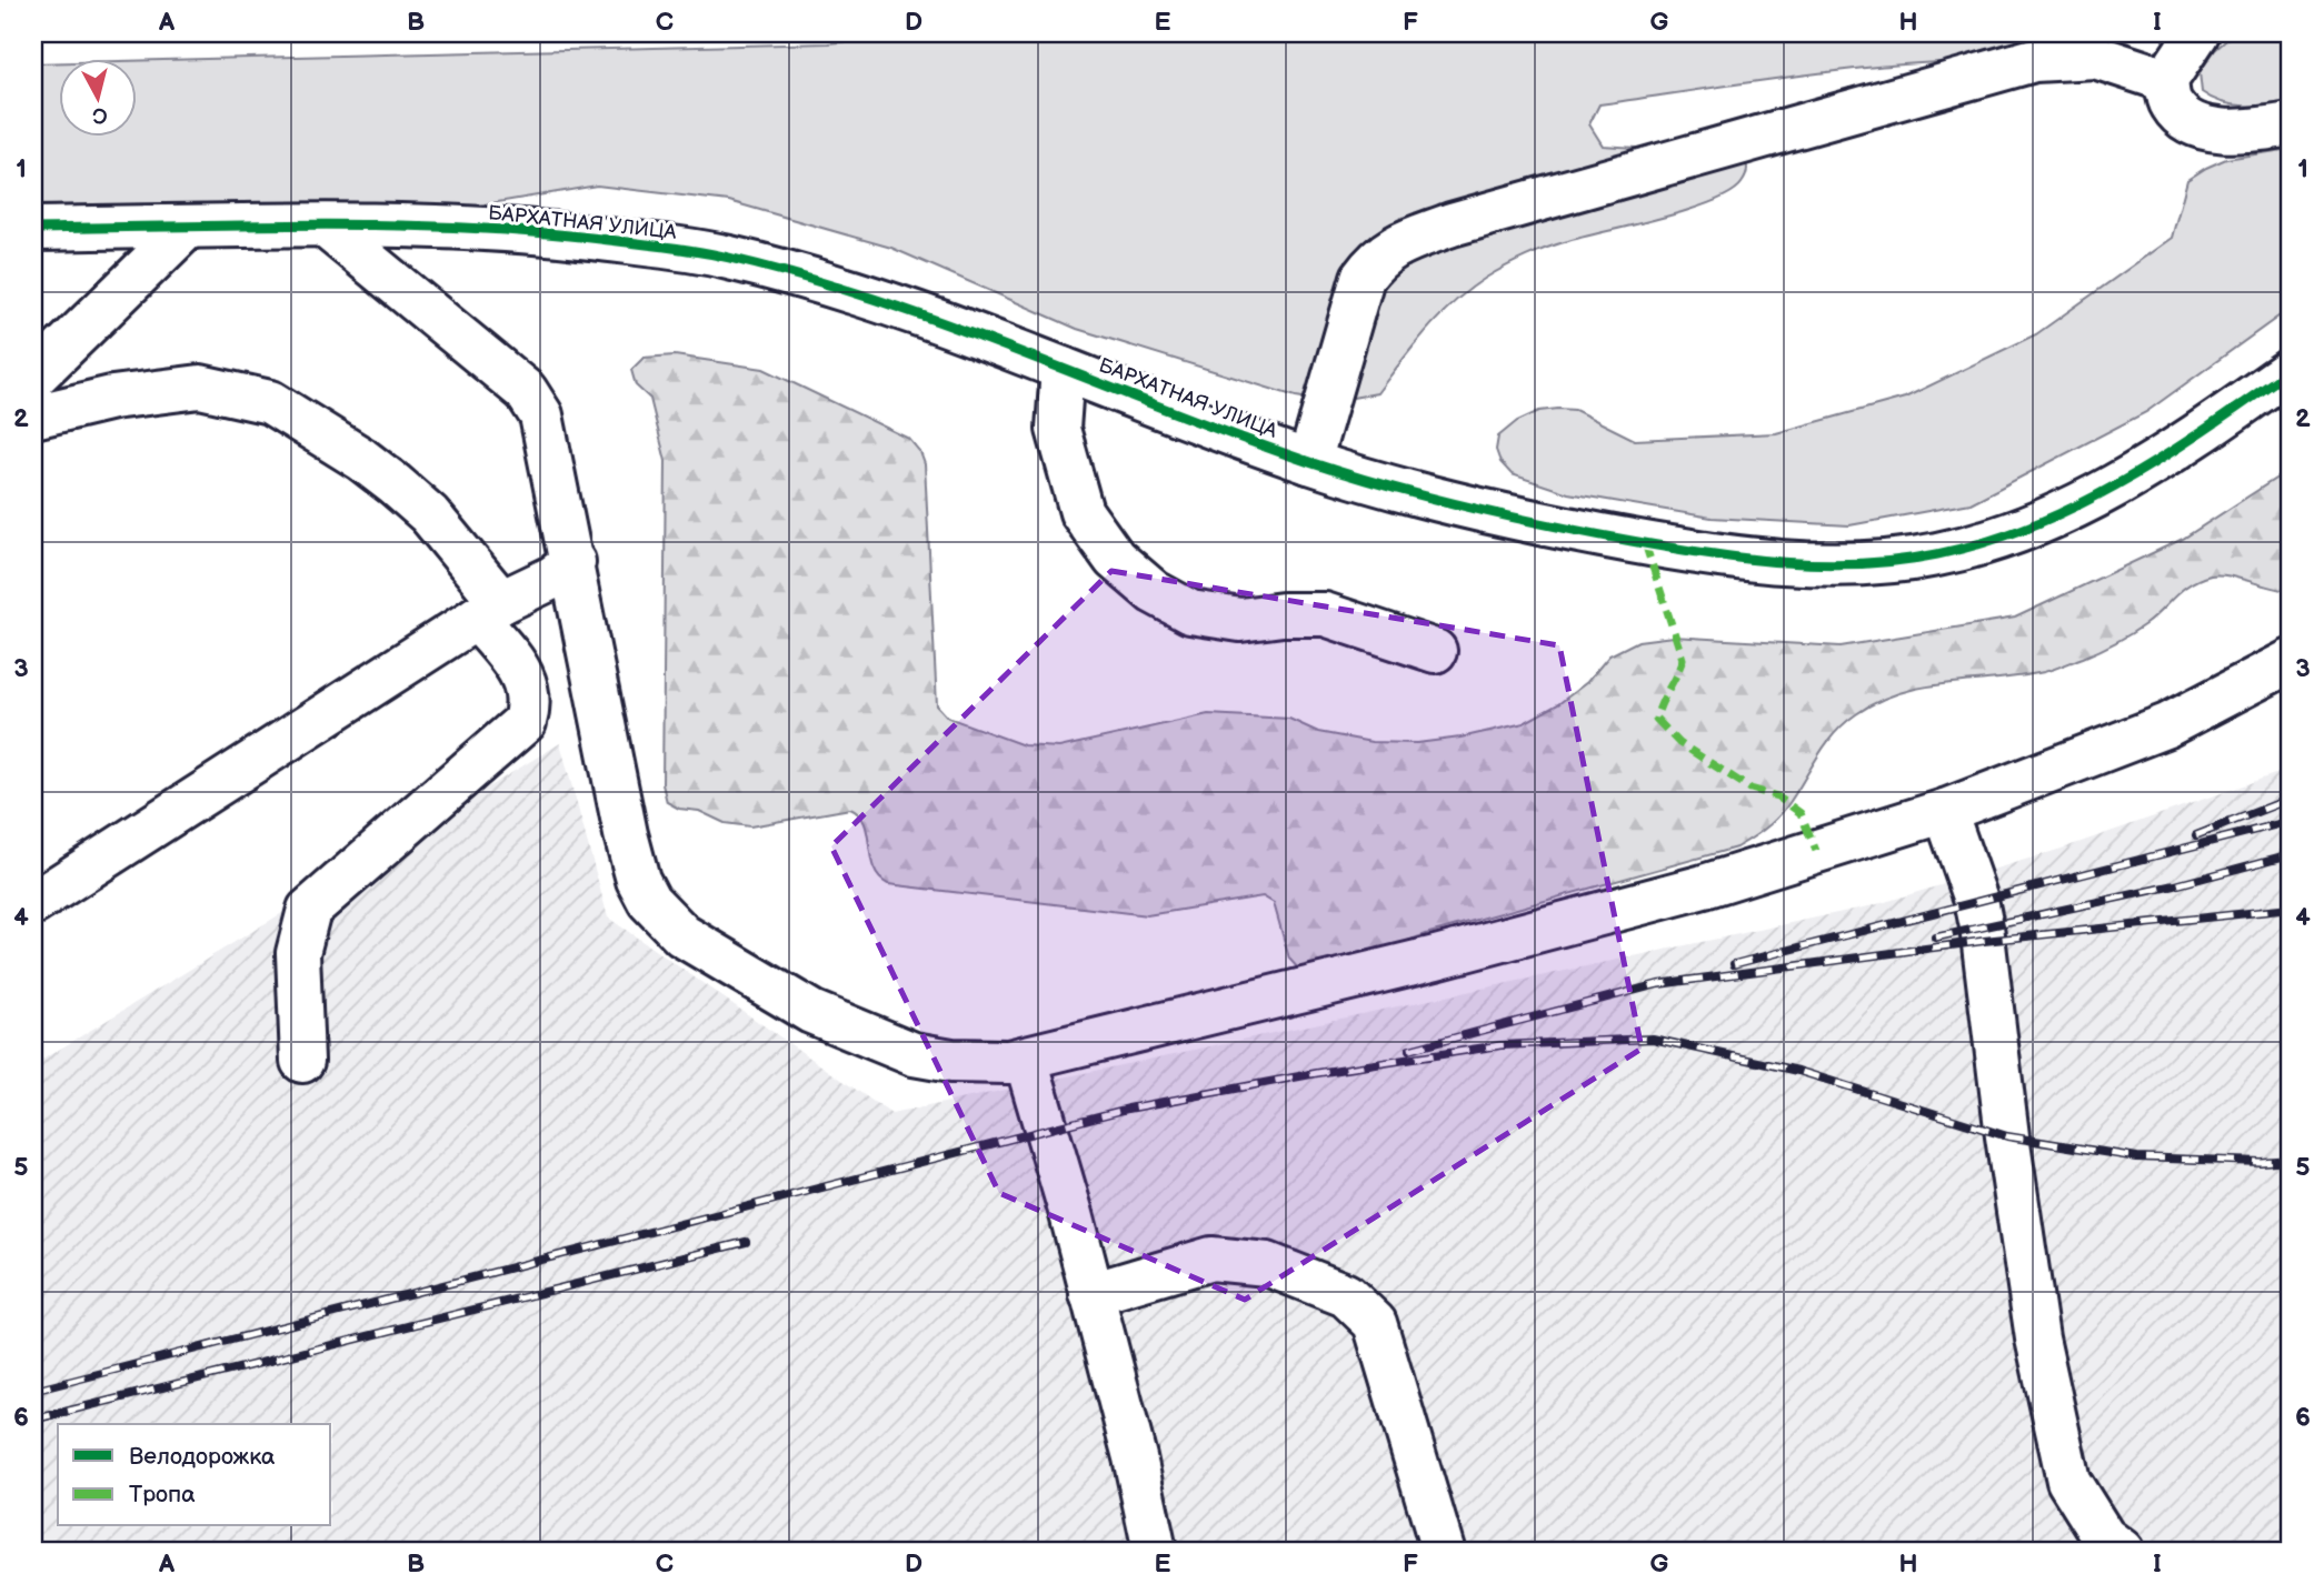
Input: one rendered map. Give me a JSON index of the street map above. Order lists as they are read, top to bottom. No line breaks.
{"streets":{"street":["БАРХАТНАЯ УЛИЦА"]},"legend":["Велодорожка","Тропа"],"north":"bottom","grid":{"columns":["A","B","C","D","E","F","G","H","I"],"rows":["1","2","3","4","5","6"]}}
